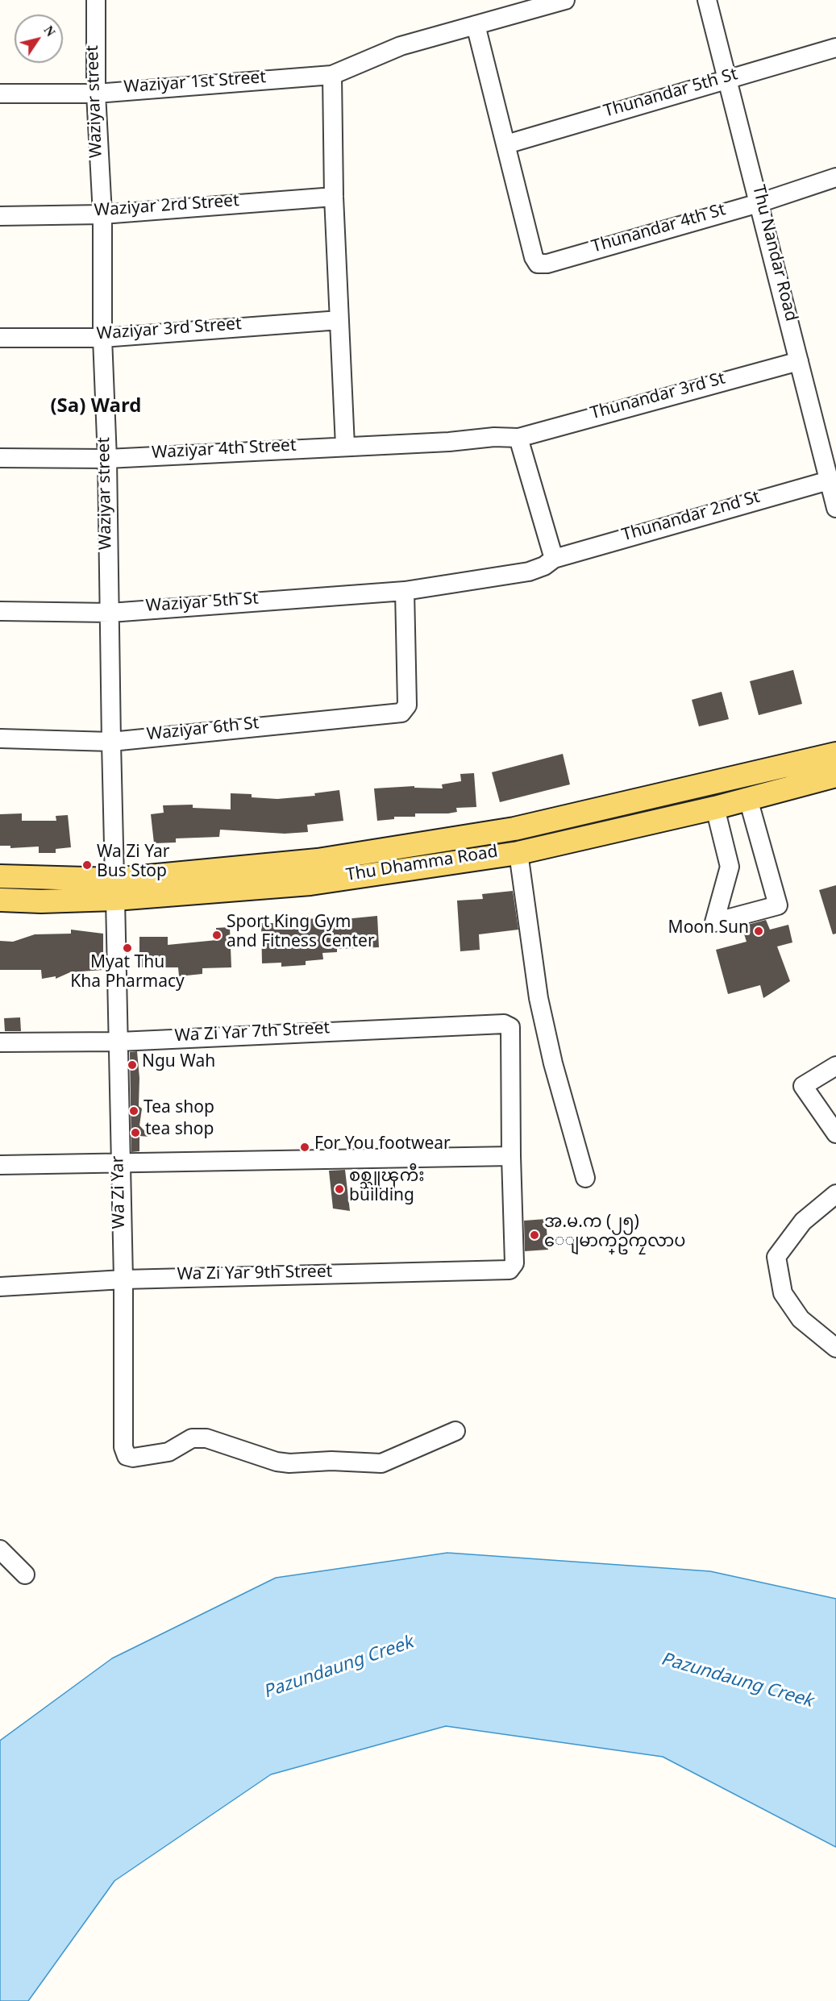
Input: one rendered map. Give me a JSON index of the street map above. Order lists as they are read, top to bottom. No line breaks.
{"streets":{"main road":["Thu Dhamma Road"],"street":["Waziyar 1st Street","Thunandar 5th St","Waziyar street","Waziyar 2rd Street","Thunandar 4th St","Thu Nandar Road","Waziyar 3rd Street","Thunandar 3rd St","Waziyar 4th Street","Thunandar 2nd St","Waziyar 5th St","Waziyar 6th St","Wa Zi Yar 7th Street","Wa Zi Yar","Wa Zi Yar 9th Street"]},"crossings":[["Waziyar 1st Street","Waziyar street"],["Thunandar 5th St","Thunandar 4th St"],["Thunandar 5th St","Thu Nandar Road"],["Waziyar street","Waziyar 2rd Street"],["Waziyar street","Waziyar 3rd Street"],["Waziyar street","Waziyar 4th Street"],["Waziyar street","Waziyar 5th St"],["Waziyar street","Waziyar 6th St"],["Waziyar street","Thu Dhamma Road"],["Waziyar street","Wa Zi Yar"],["Thunandar 4th St","Thu Nandar Road"],["Thu Nandar Road","Thunandar 3rd St"],["Thu Nandar Road","Thunandar 2nd St"],["Thunandar 3rd St","Waziyar 4th Street"],["Thunandar 2nd St","Waziyar 5th St"],["Thunandar 2nd St","Waziyar 6th St"],["Waziyar 5th St","Waziyar 6th St"],["Thu Dhamma Road","Wa Zi Yar"],["Wa Zi Yar 7th Street","Wa Zi Yar"],["Wa Zi Yar 7th Street","Wa Zi Yar 9th Street"],["Wa Zi Yar","Wa Zi Yar 9th Street"]],"districts":["(Sa) Ward"],"water":["Pazundaung Creek"],"places":["Wa Zi Yar Bus Stop","Moon Sun","Sport King Gym and Fitness Center","Myat Thu Kha Pharmacy","Ngu Wah","Tea shop","tea shop","For You footwear","စစ္သူၾကီး building","အ.မ.က (၂၅) ေျမာက္ဥကၠလာပ"],"north":"top right"}
